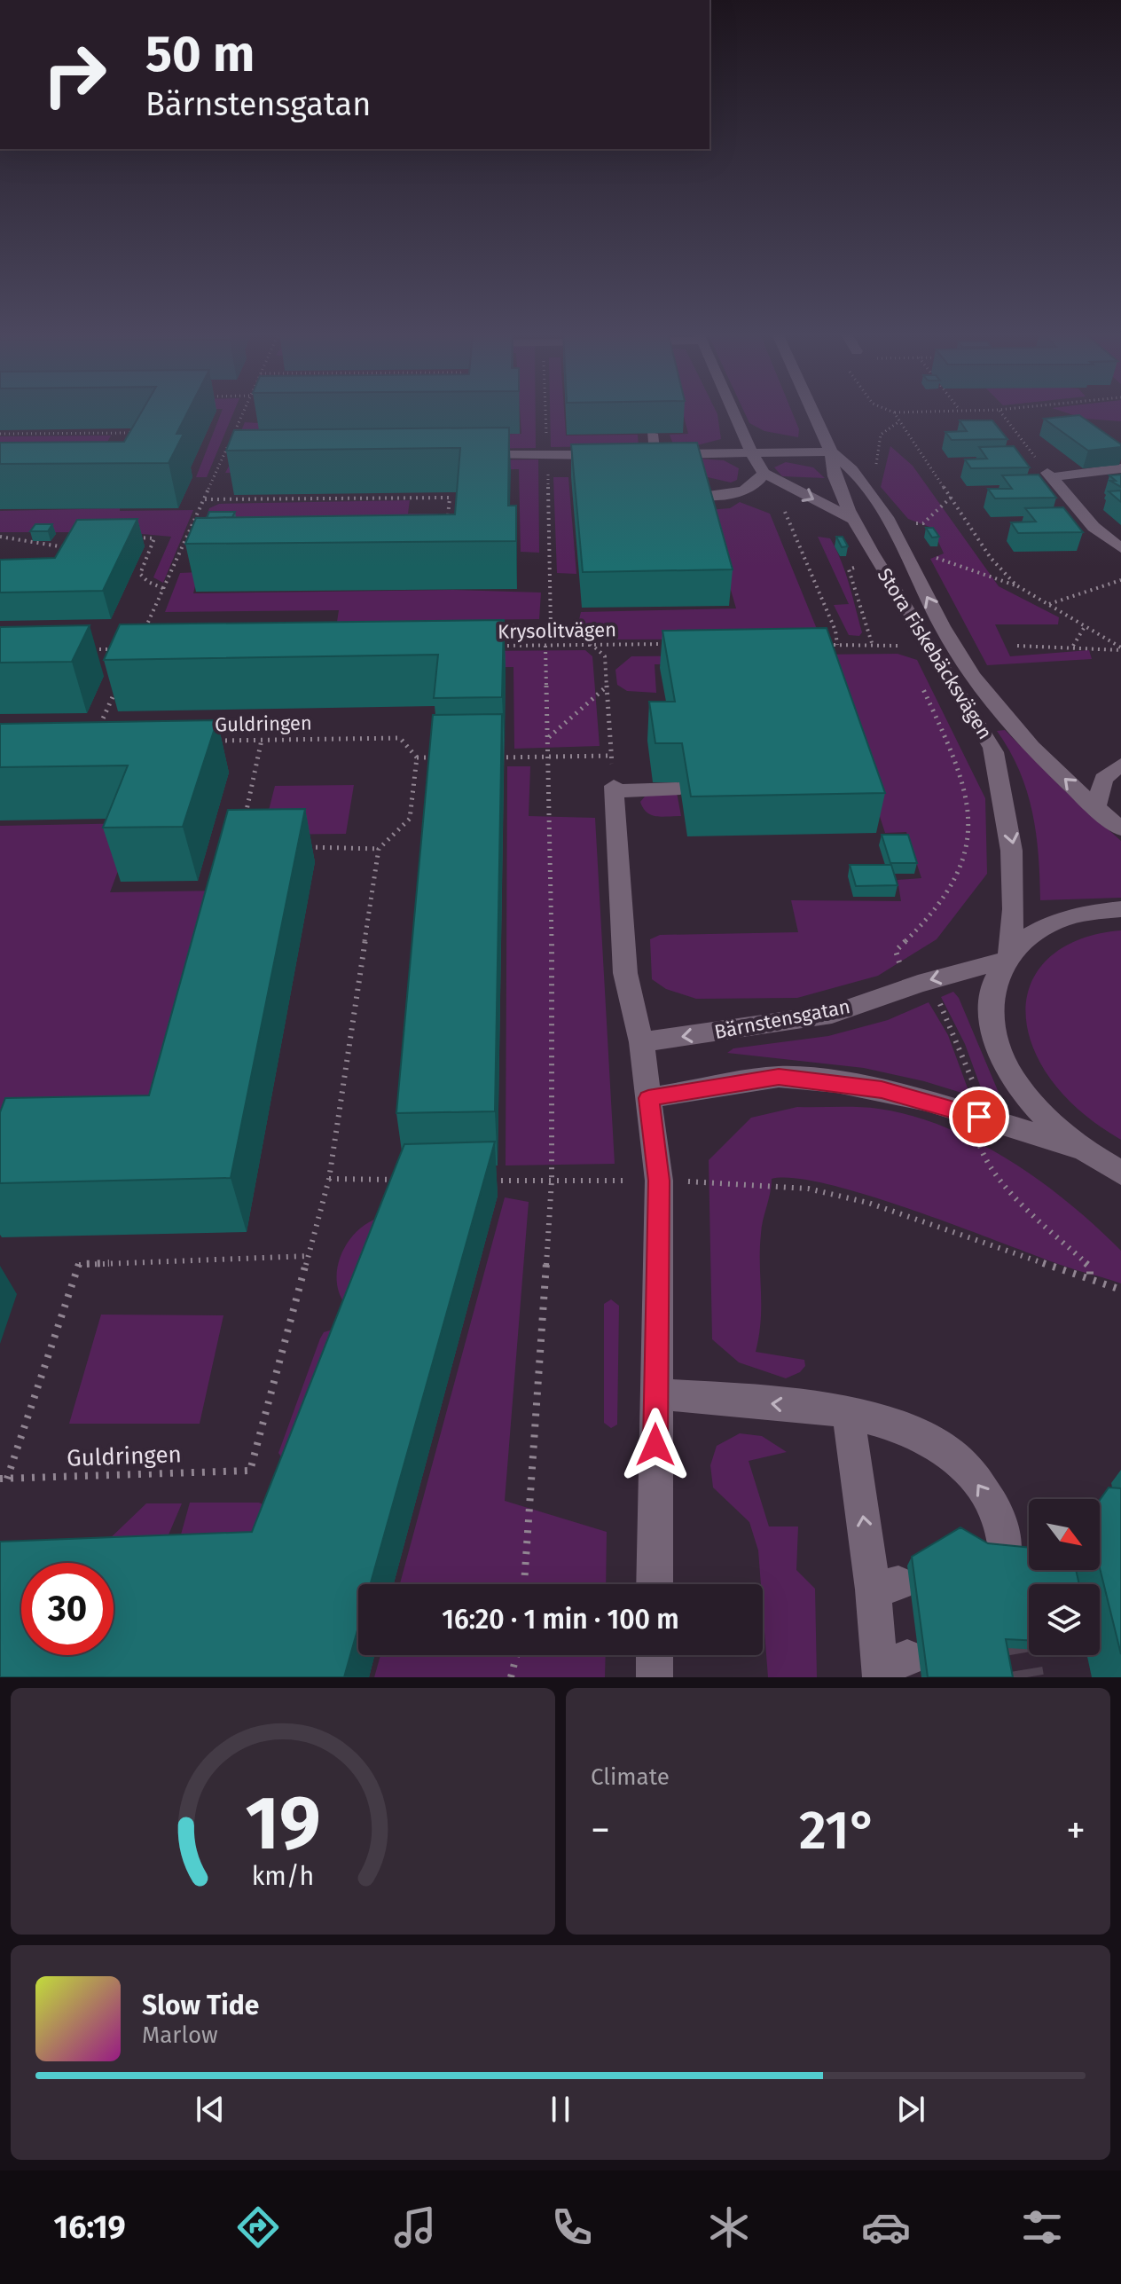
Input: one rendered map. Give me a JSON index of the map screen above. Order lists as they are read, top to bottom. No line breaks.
{"streets":{"street":["Stora Fiskebäcksvägen","Bärnstensgatan"],"path":["Krysolitvägen","Guldringen"]},"crossings":[["Stora Fiskebäcksvägen","Bärnstensgatan"]],"north":"bottom right","page":{"turn":["50 m","Bärnstensgatan"],"limit":"30","trip":"16:20 · 1 min · 100 m","tile":"Climate","heat":["−","21°","+"],"song":["Slow Tide","Marlow"],"tabs":"16:19","gauge":["19","km/h"]}}
